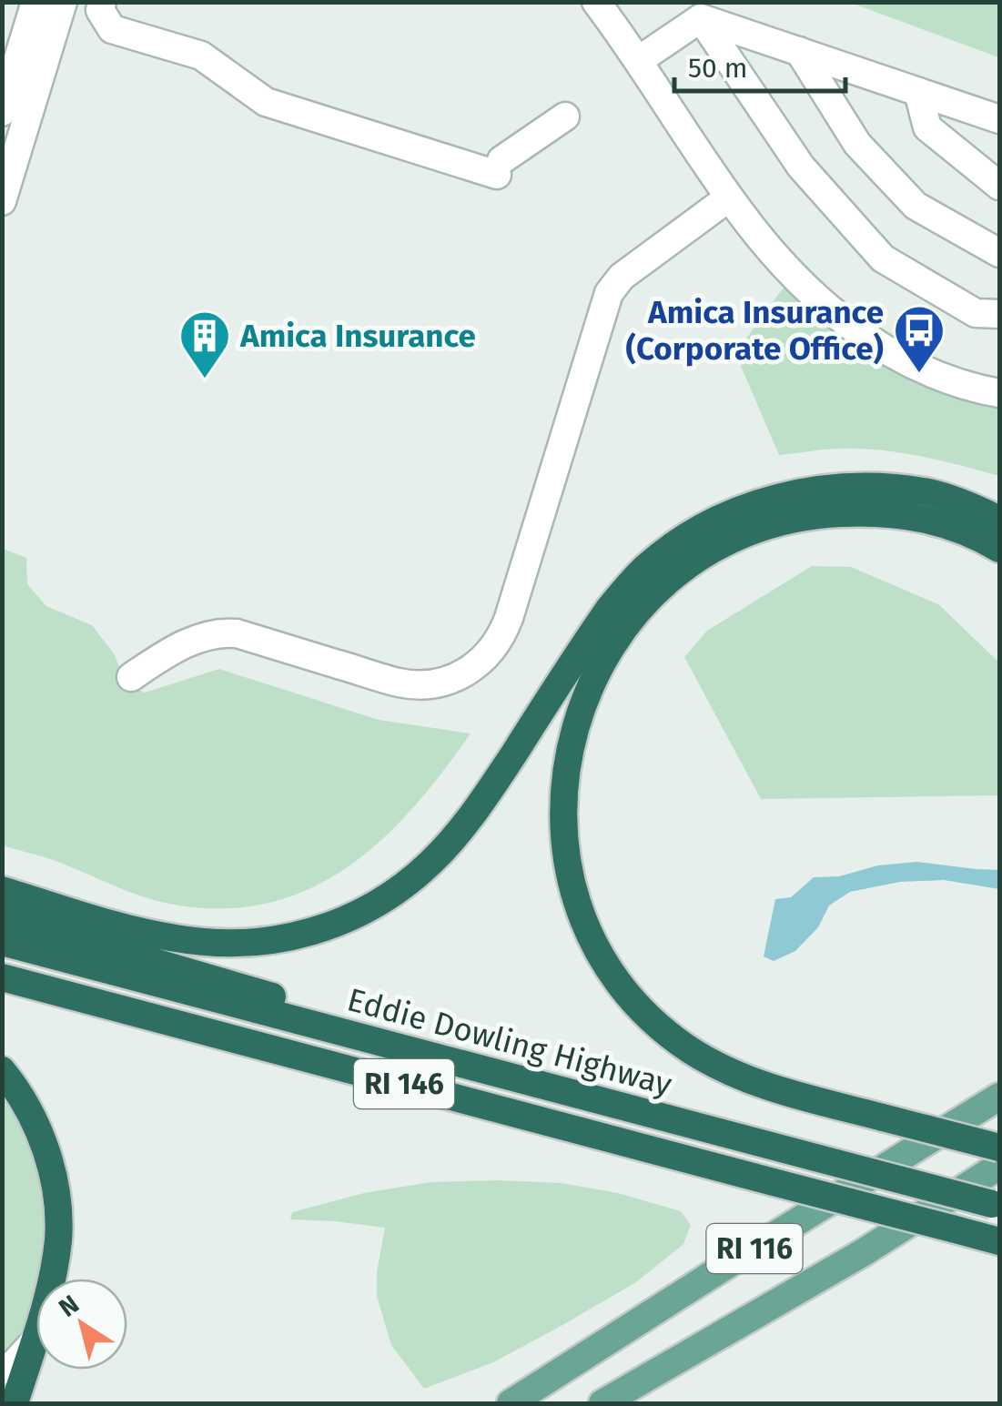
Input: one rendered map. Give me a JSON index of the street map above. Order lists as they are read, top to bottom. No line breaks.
{"streets":{"highway":["Eddie Dowling Highway","RI 146"],"main road":["RI 116"]},"places":{"bus stop":["Amica Insurance (Corporate Office)"],"building":["Amica Insurance"]},"scale_bar":"50 m","north":"top left"}
